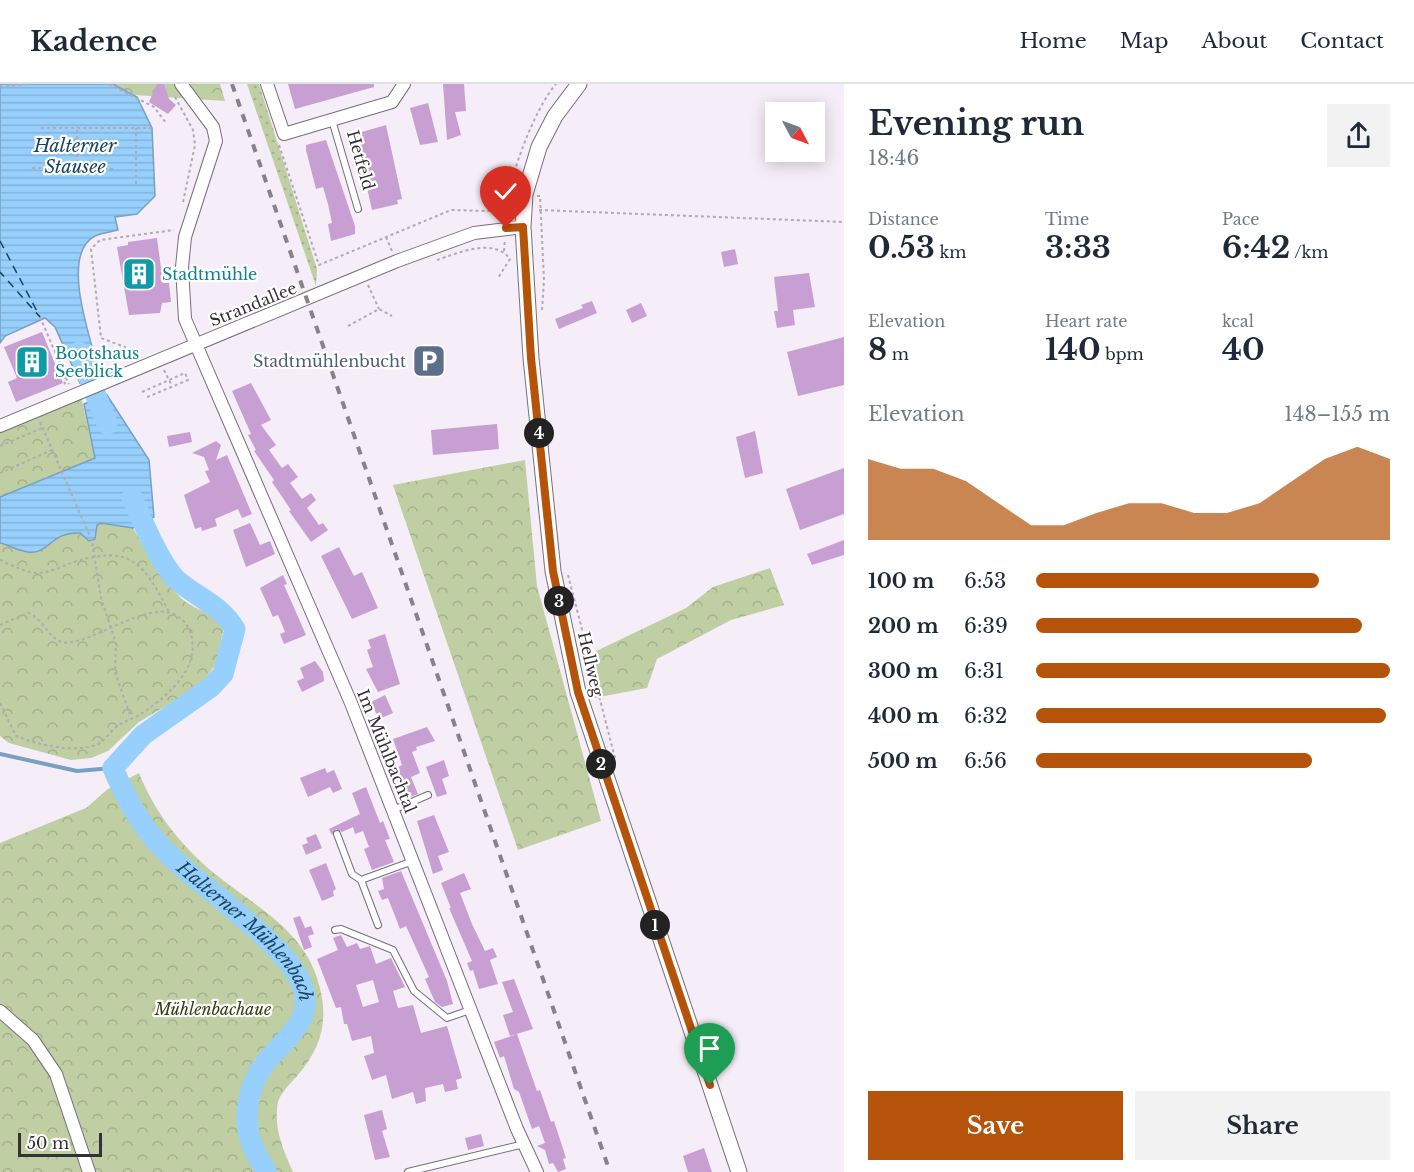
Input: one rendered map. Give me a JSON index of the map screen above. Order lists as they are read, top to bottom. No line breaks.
{"streets":{"street":["Hetfeld","Strandallee","Hellweg","Im Mühlbachtal"]},"crossings":[["Strandallee","Hellweg"],["Strandallee","Im Mühlbachtal"]],"water":["Halterner Stausee","Halterner Mühlenbach"],"parks":["Mühlenbachaue"],"places":{"building":["Stadtmühle","Bootshaus Seeblick"],"parking":["Stadtmühlenbucht"]},"scale_bar":"50 m","north":"bottom right","page":{"header":"Kadence","nav":["Home","Map","About","Contact"],"heading":["Evening run","18:46"],"stats":[["Distance","0.53 km"],["Time","3:33"],["Pace","6:42 /km"],["Elevation","8 m"],["Heart rate","140 bpm"],["kcal","40"]],"chart":["Elevation","148–155 m"],"pins":["4","3","2","1"],"list":[{"name":"100 m","note":"6:53"},{"name":"200 m","note":"6:39"},{"name":"300 m","note":"6:31"},{"name":"400 m","note":"6:32"},{"name":"500 m","note":"6:56"}],"buttons":["Save","Share"],"scale":"50 m"}}
